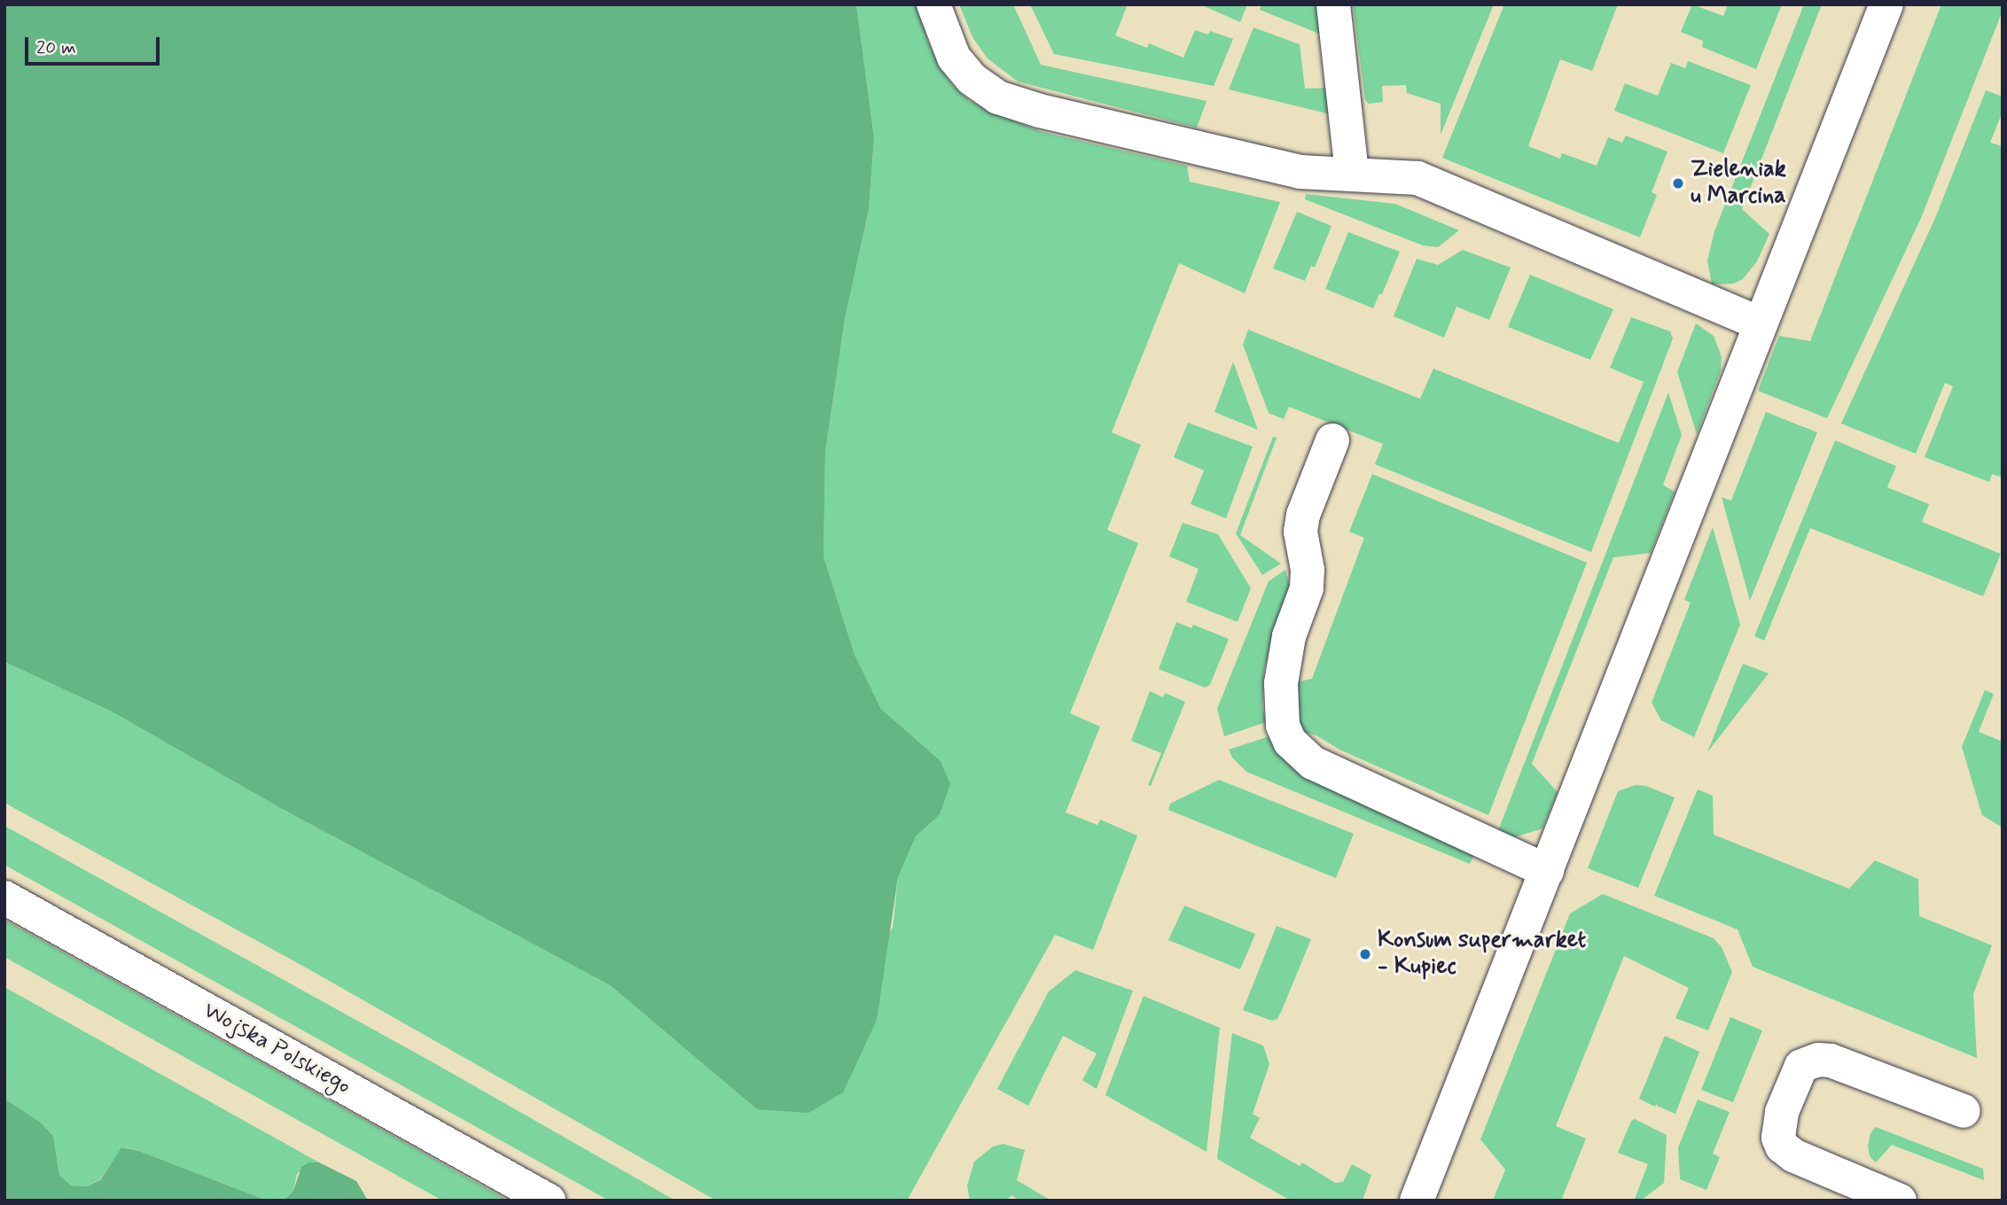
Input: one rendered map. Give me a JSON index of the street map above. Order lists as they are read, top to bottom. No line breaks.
{"streets":{"street":["Wojska Polskiego"]},"places":["Zieleniak u Marcina","Konsum supermarket - Kupiec"],"scale_bar":"20 m"}
